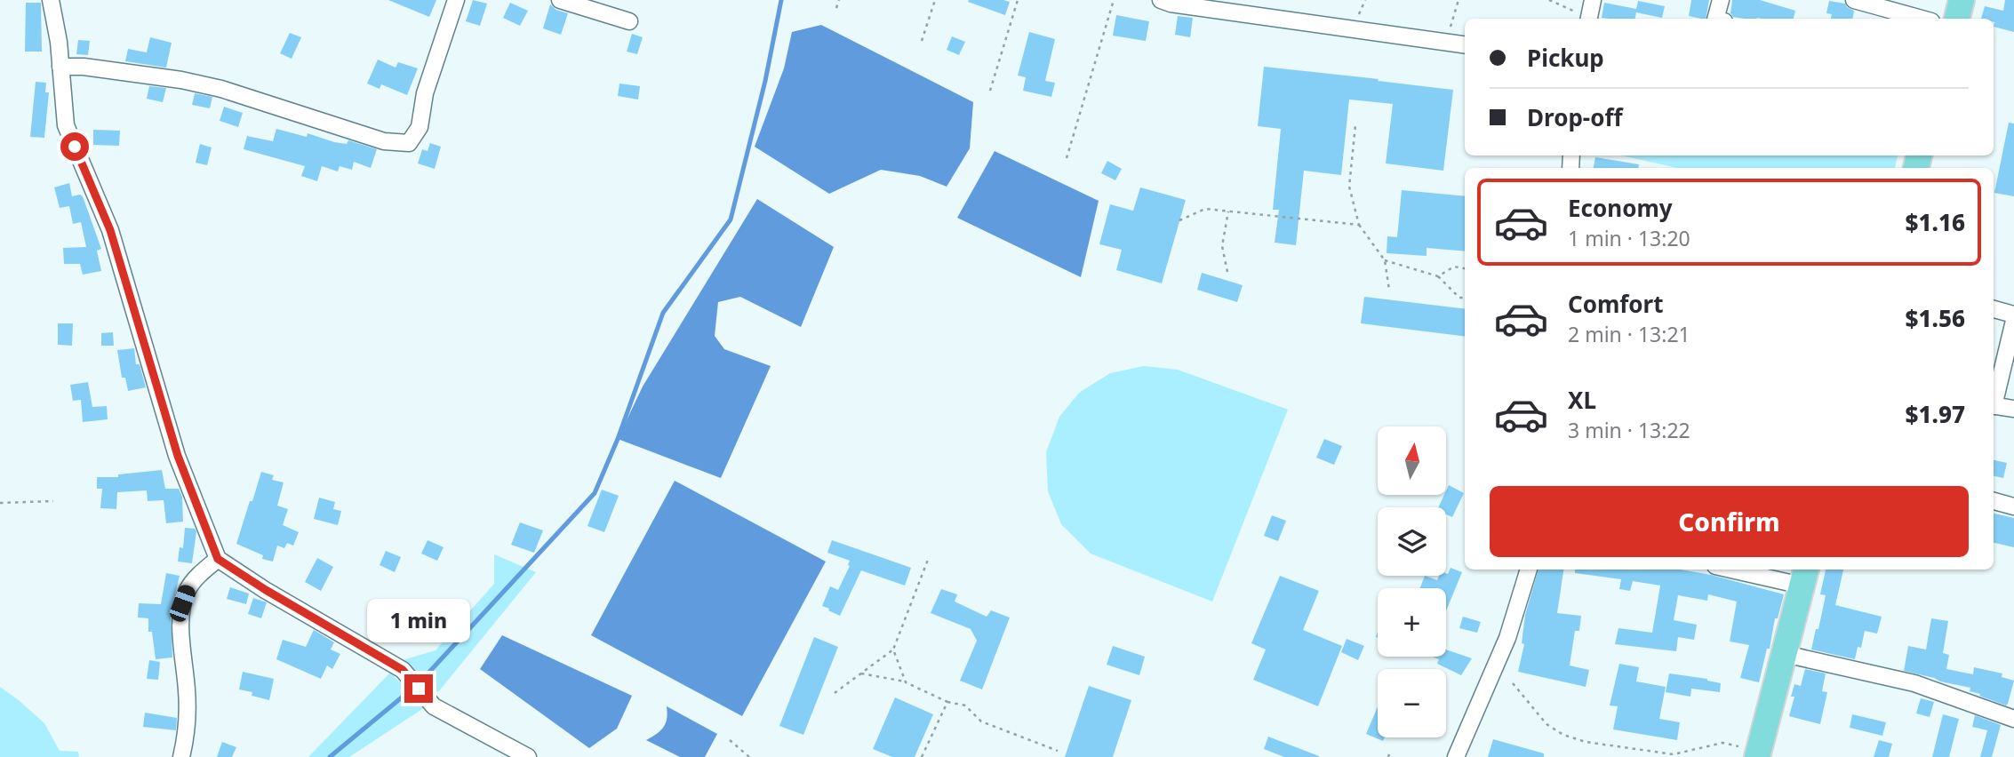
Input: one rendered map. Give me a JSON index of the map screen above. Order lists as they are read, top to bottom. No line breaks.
{"north":"top","page":{"banner":["Pickup","Drop-off"],"list":[{"name":"Economy","note":"1 min · 13:20","value":"$1.16"},{"name":"Comfort","note":"2 min · 13:21","value":"$1.56"},{"name":"XL","note":"3 min · 13:22","value":"$1.97"}],"map_buttons":["+","−"],"buttons":"Confirm","bubble":"1 min"}}
